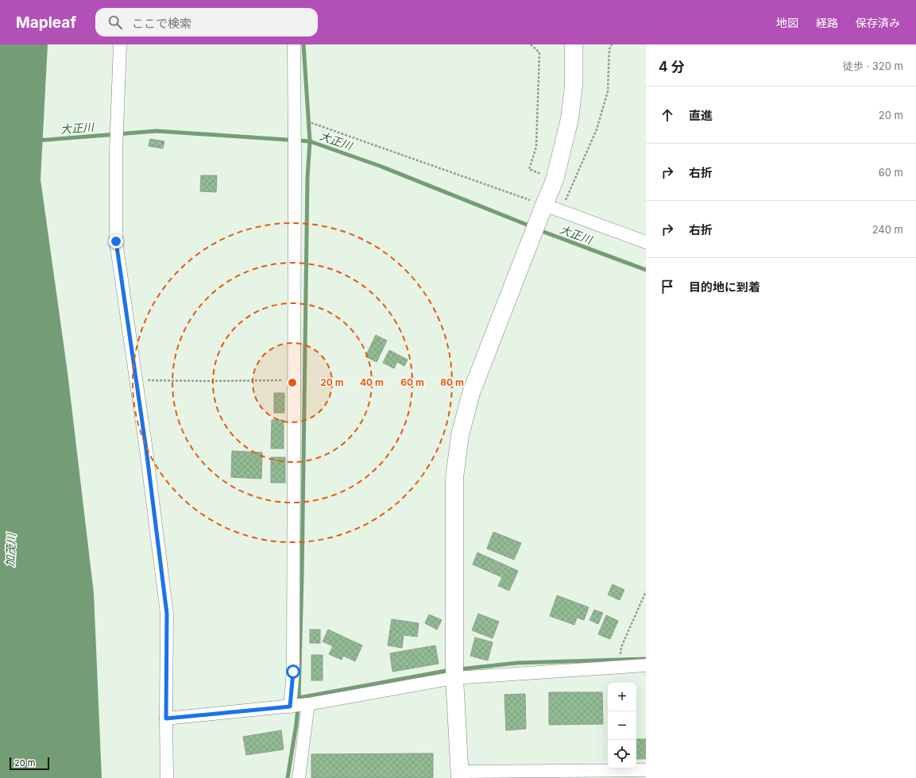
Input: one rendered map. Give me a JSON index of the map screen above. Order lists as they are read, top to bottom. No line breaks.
{"water":["大正川","加茂川"],"scale_bar":"20 m","page":{"header":"Mapleaf","search":"ここで検索","nav":["地図","経路","保存済み"],"heading":["4 分","徒歩 · 320 m"],"list":[["直進","20 m"],["右折","60 m"],["右折","240 m"],"目的地に到着"],"map_buttons":["+","−"],"scale":"20 m"},"rings":["20 m","40 m","60 m","80 m"]}
